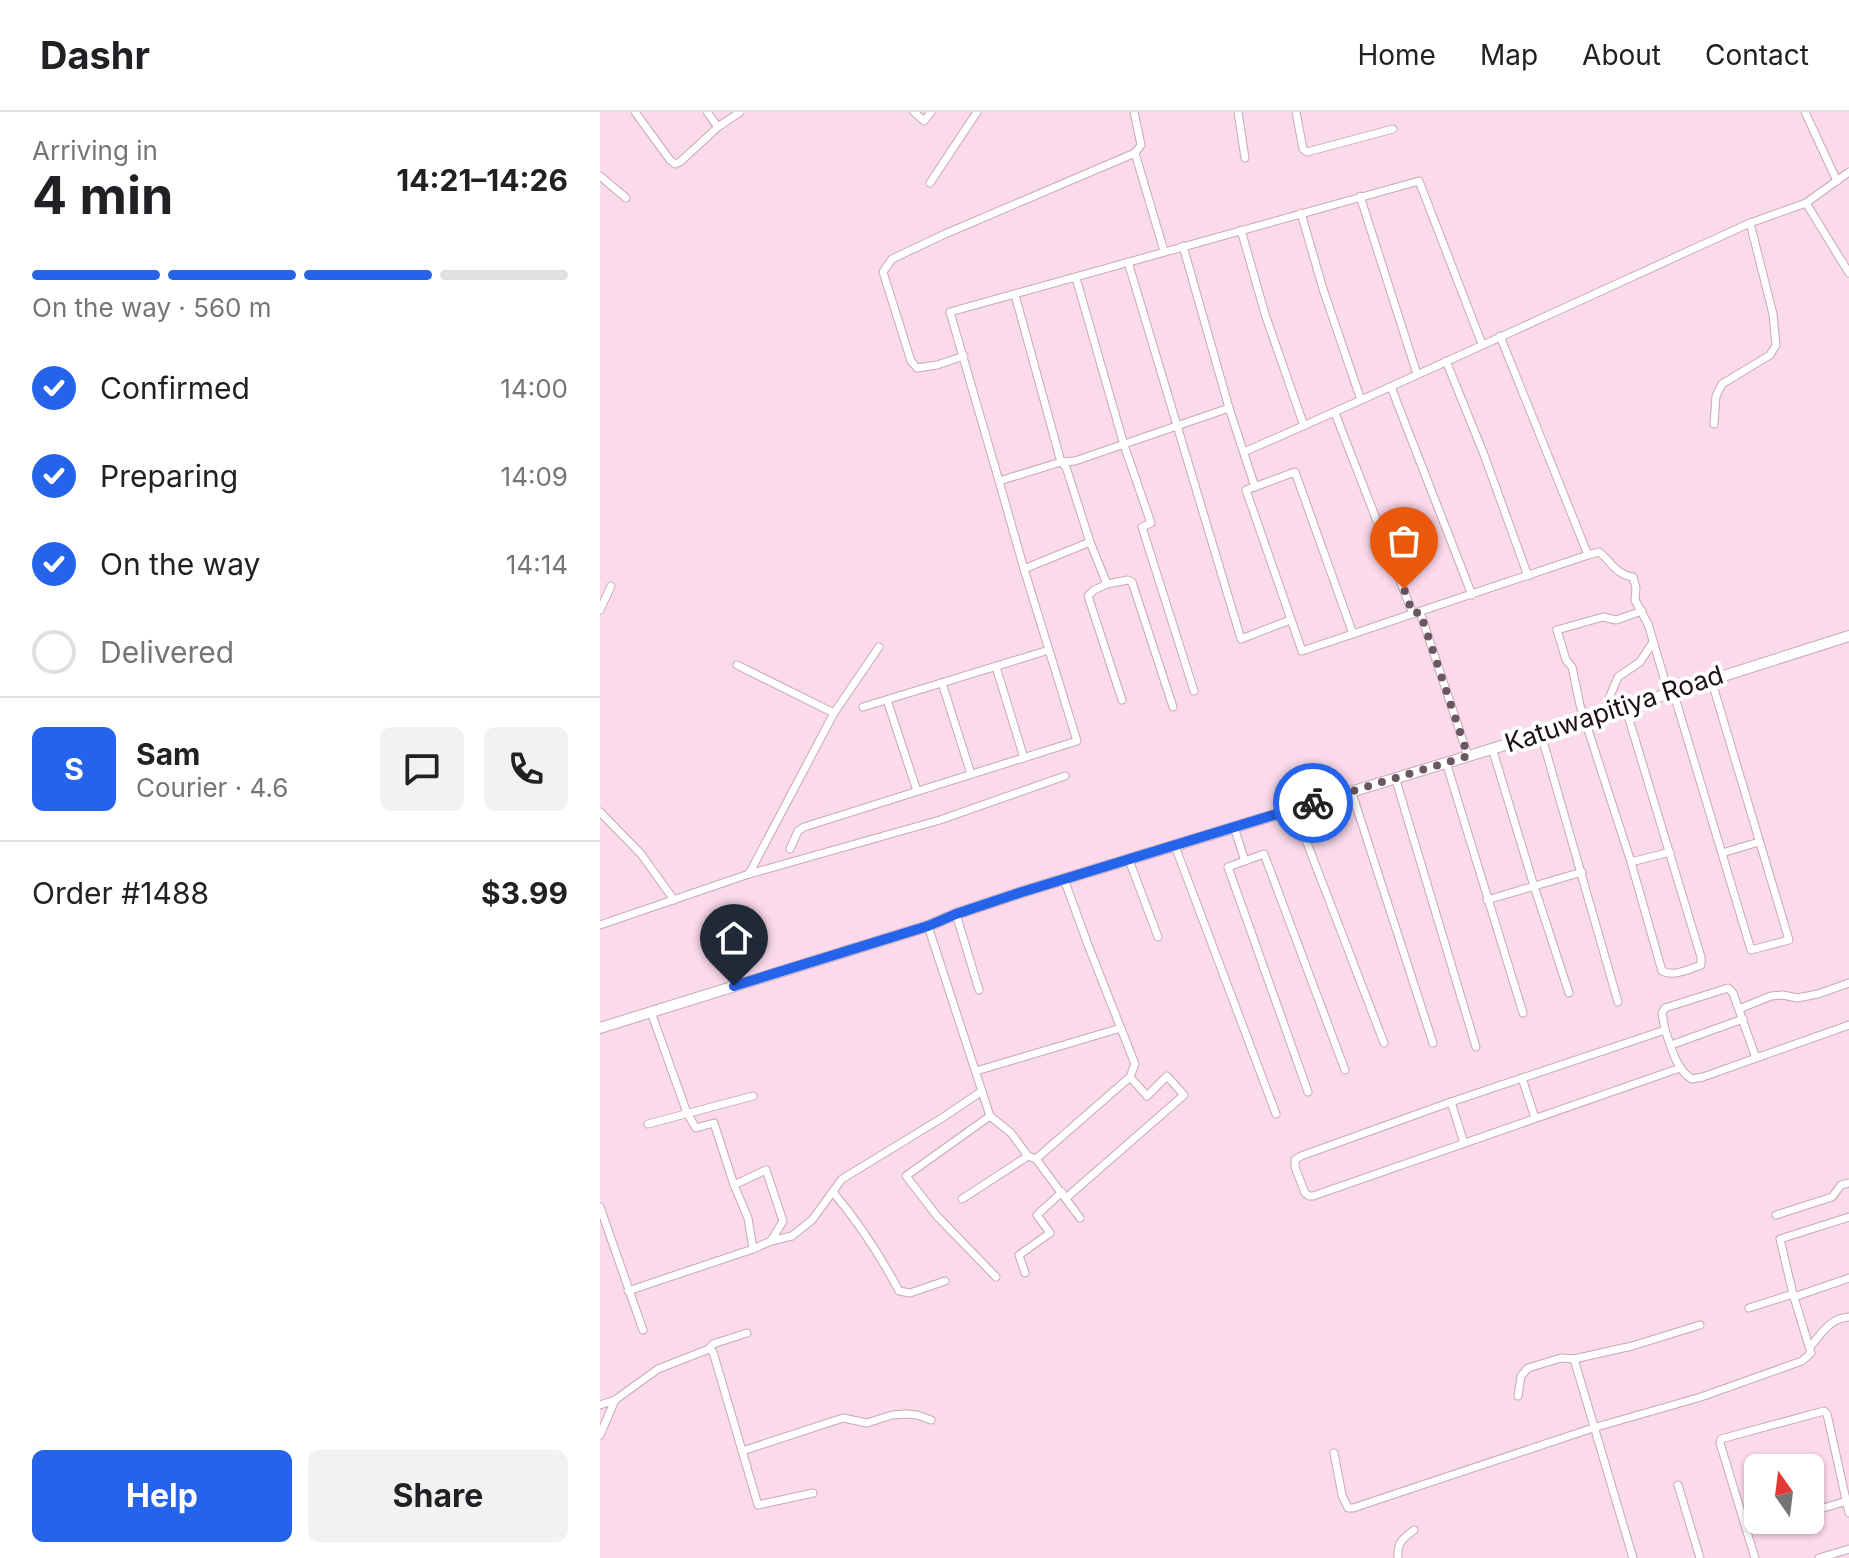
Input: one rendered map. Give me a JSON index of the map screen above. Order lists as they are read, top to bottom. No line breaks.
{"streets":{"street":["Katuwapitiya Road"]},"north":"top","page":{"header":"Dashr","nav":["Home","Map","About","Contact"],"heading":["4 min","Arriving in","14:21–14:26"],"panel":["Sam","Courier · 4.6","Order #1488","$3.99"],"bar":"On the way · 560 m","list":[["Confirmed","14:00"],["Preparing","14:09"],["On the way","14:14"],"Delivered"],"round":"S","buttons":["Help","Share"]}}
